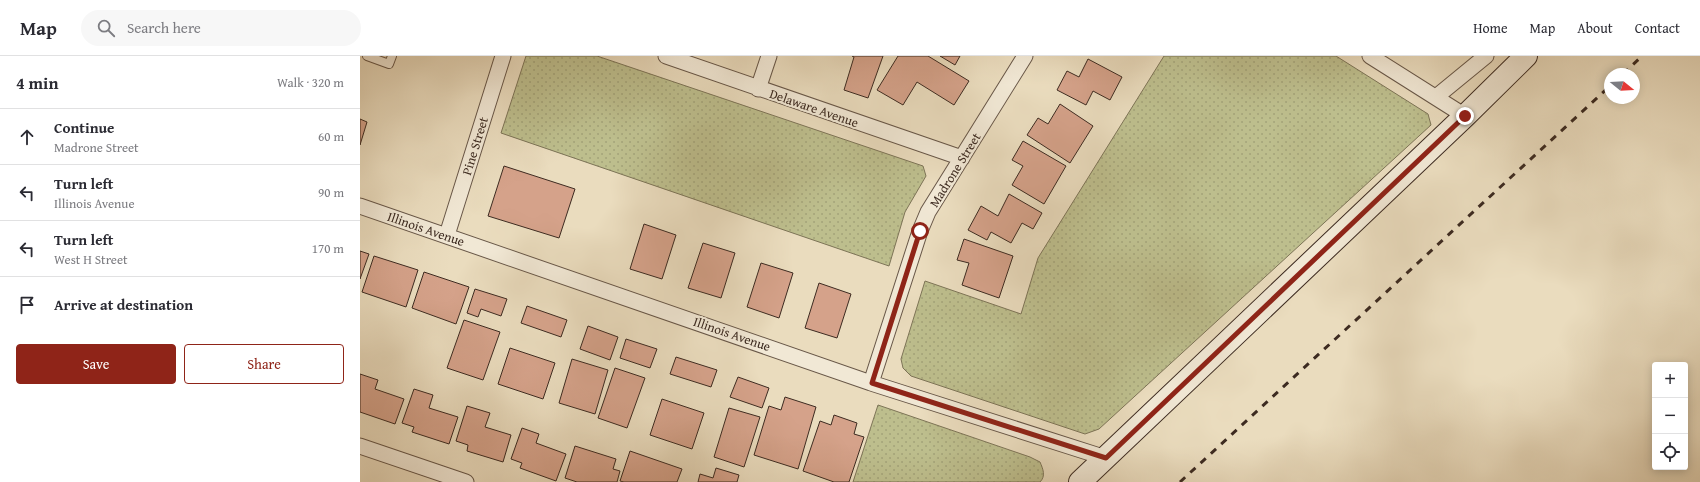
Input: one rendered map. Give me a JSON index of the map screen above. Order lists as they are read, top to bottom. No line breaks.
{"streets":{"street":["Delaware Avenue","Pine Street","Madrone Street","Illinois Avenue"]},"crossings":[["Delaware Avenue","Madrone Street"],["Pine Street","Illinois Avenue"],["Madrone Street","Illinois Avenue"]],"north":"right","page":{"header":"Map","search":"Search here","nav":["Home","Map","About","Contact"],"heading":["4 min","Walk · 320 m"],"list":[["Continue","Madrone Street","60 m"],["Turn left","Illinois Avenue","90 m"],["Turn left","West H Street","170 m"],"Arrive at destination"],"buttons":["Save","Share"],"map_buttons":["+","−"]}}
